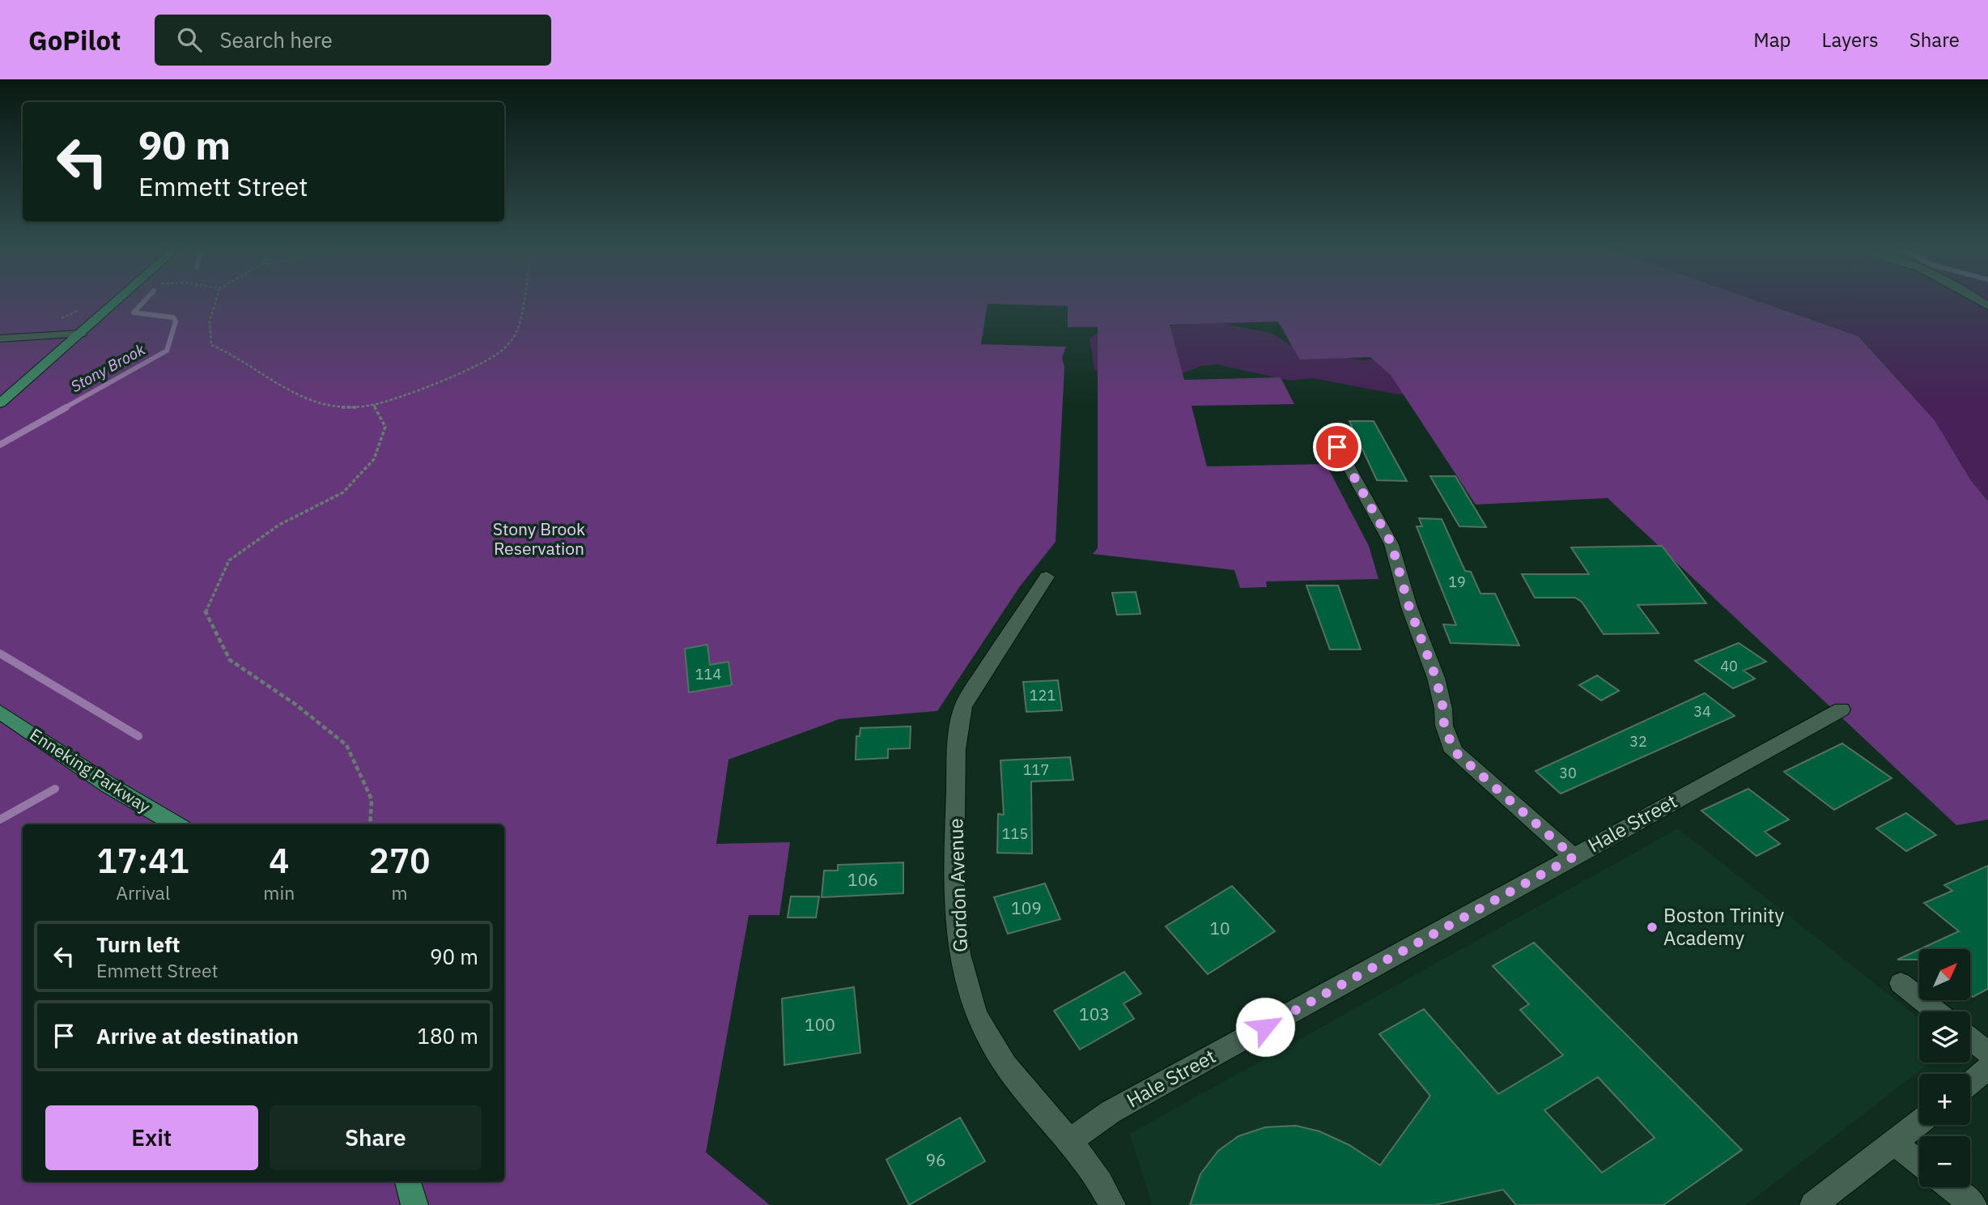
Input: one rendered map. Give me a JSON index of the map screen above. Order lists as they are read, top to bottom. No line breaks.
{"streets":{"main road":["Enneking Parkway"],"street":["Hale Street","Gordon Avenue"]},"crossings":[["Hale Street","Gordon Avenue"]],"water":["Stony Brook"],"parks":["Stony Brook Reservation"],"places":["Boston Trinity Academy"],"house_numbers":["19","40","114","121","34","32","117","30","115","106","109","10","103","100","96"],"north":"top right","page":{"header":"GoPilot","search":"Search here","nav":["Map","Layers","Share"],"turn":["90 m","Emmett Street"],"eta":["17:41","Arrival","4","min","270","m"],"list":[{"name":"Turn left","note":"Emmett Street","value":"90 m"},{"name":"Arrive at destination","value":"180 m"}],"map_buttons":["+","−"],"buttons":["Exit","Share"]}}
